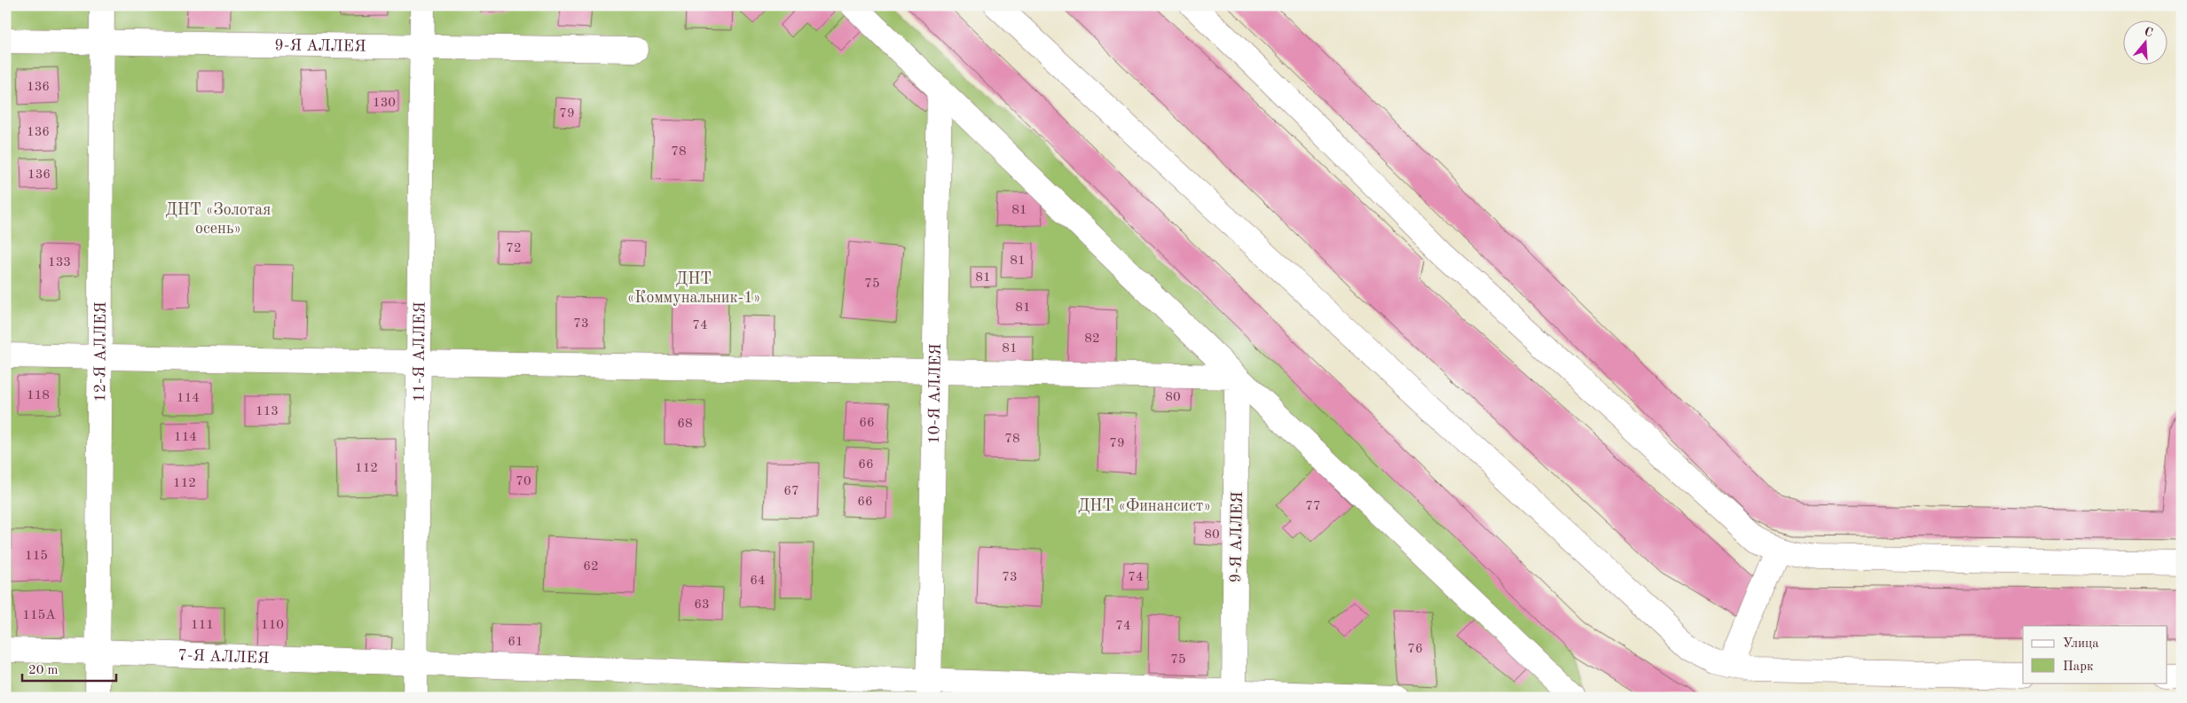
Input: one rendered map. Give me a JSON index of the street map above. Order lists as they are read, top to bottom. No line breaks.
{"streets":{"street":["9-Я АЛЛЕЯ","11-Я АЛЛЕЯ","12-Я АЛЛЕЯ","10-Я АЛЛЕЯ","7-Я АЛЛЕЯ"]},"crossings":[["9-Я АЛЛЕЯ","11-Я АЛЛЕЯ"],["9-Я АЛЛЕЯ","12-Я АЛЛЕЯ"],["9-Я АЛЛЕЯ","7-Я АЛЛЕЯ"],["11-Я АЛЛЕЯ","7-Я АЛЛЕЯ"],["12-Я АЛЛЕЯ","7-Я АЛЛЕЯ"],["10-Я АЛЛЕЯ","7-Я АЛЛЕЯ"]],"parks":["ДНТ «Золотая осень»","ДНТ «Коммунальник-1»","ДНТ «Финансист»"],"house_numbers":["136","130","79","136","78","136","81","72","81","133","81","75","81","73","74","82","81","118","80","114","113","66","68","114","78","79","66","112","70","112","67","66","77","80","115","62","73","74","64","63","115А","111","110","74","61","76","75"],"legend":["Улица","Парк"],"scale_bar":"20 m","north":"top"}
